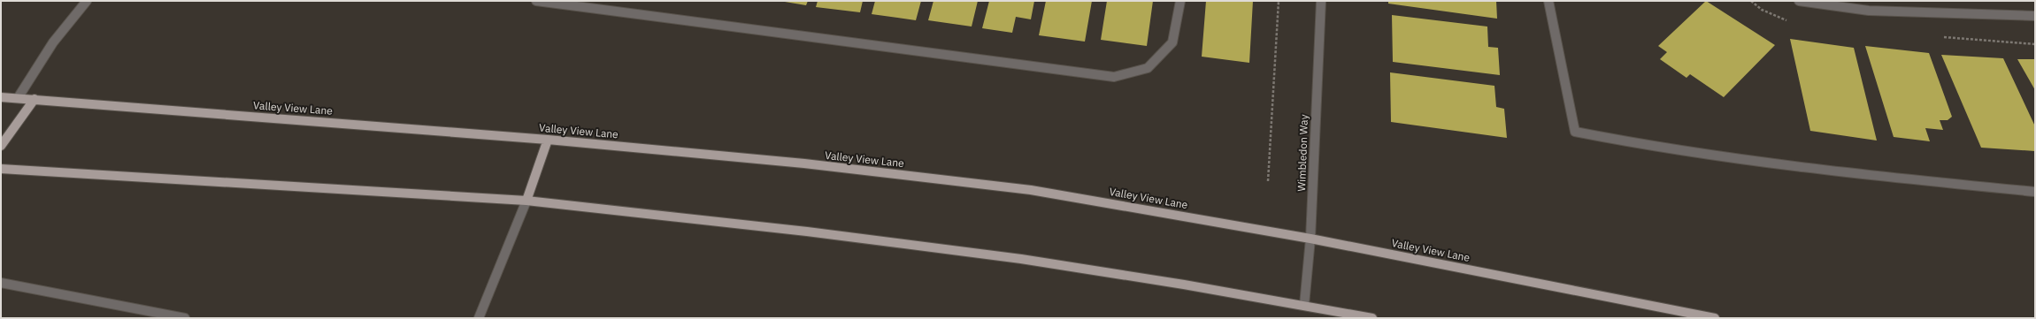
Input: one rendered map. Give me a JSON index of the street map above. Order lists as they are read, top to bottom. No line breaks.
{"streets":{"main road":["Valley View Lane"],"street":["Wimbledon Way"]},"crossings":[["Valley View Lane","Wimbledon Way"]]}
